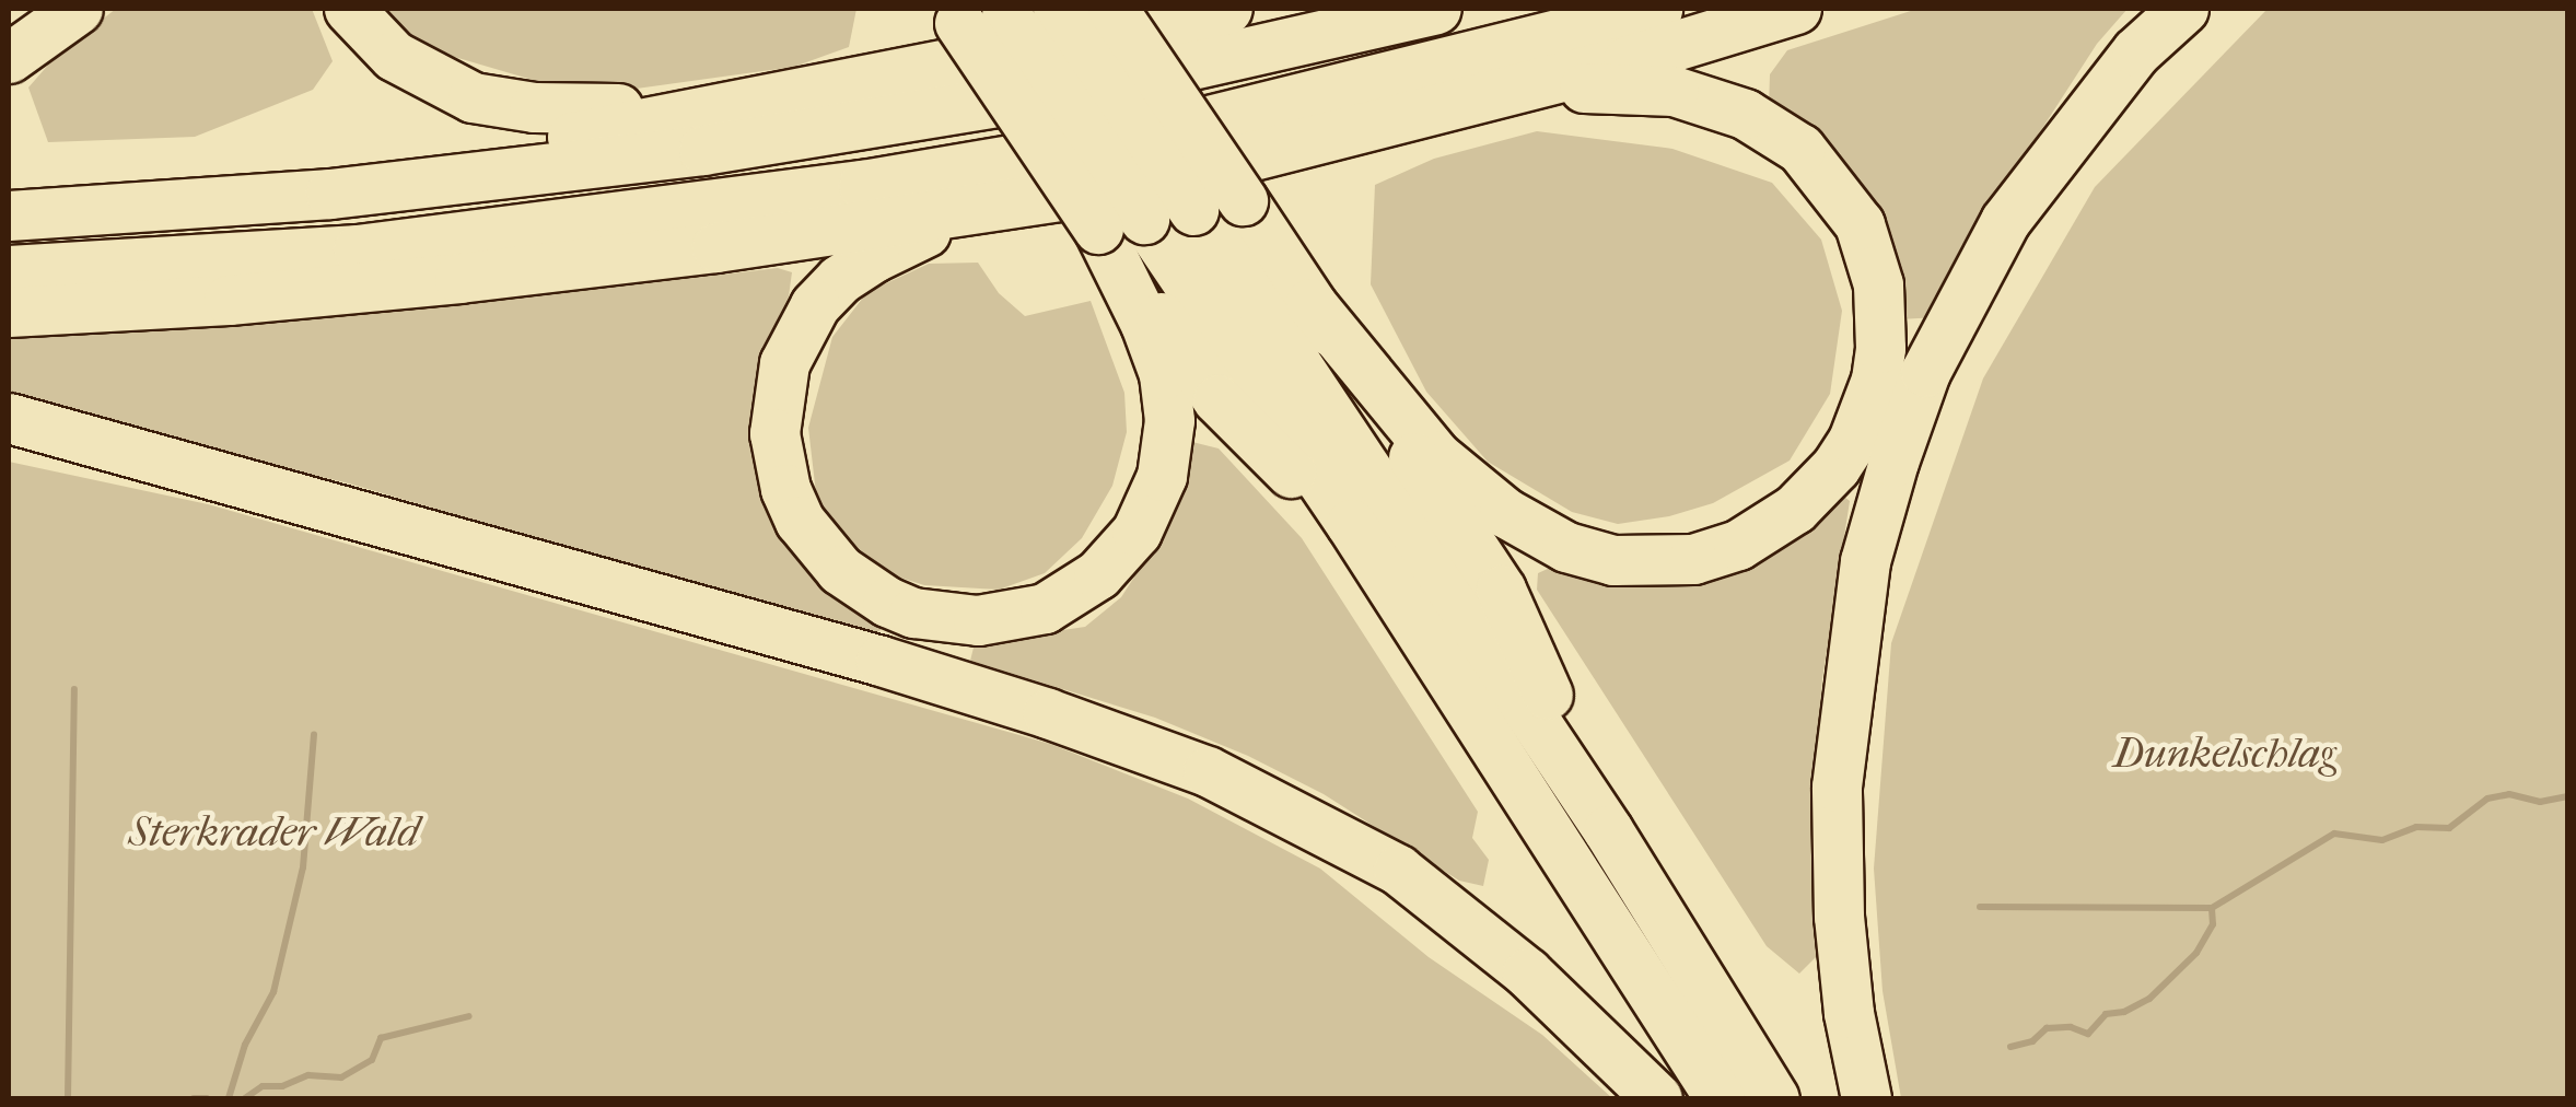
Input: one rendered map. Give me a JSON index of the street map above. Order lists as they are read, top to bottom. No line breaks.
{"parks":["Dunkelschlag","Sterkrader Wald"]}
